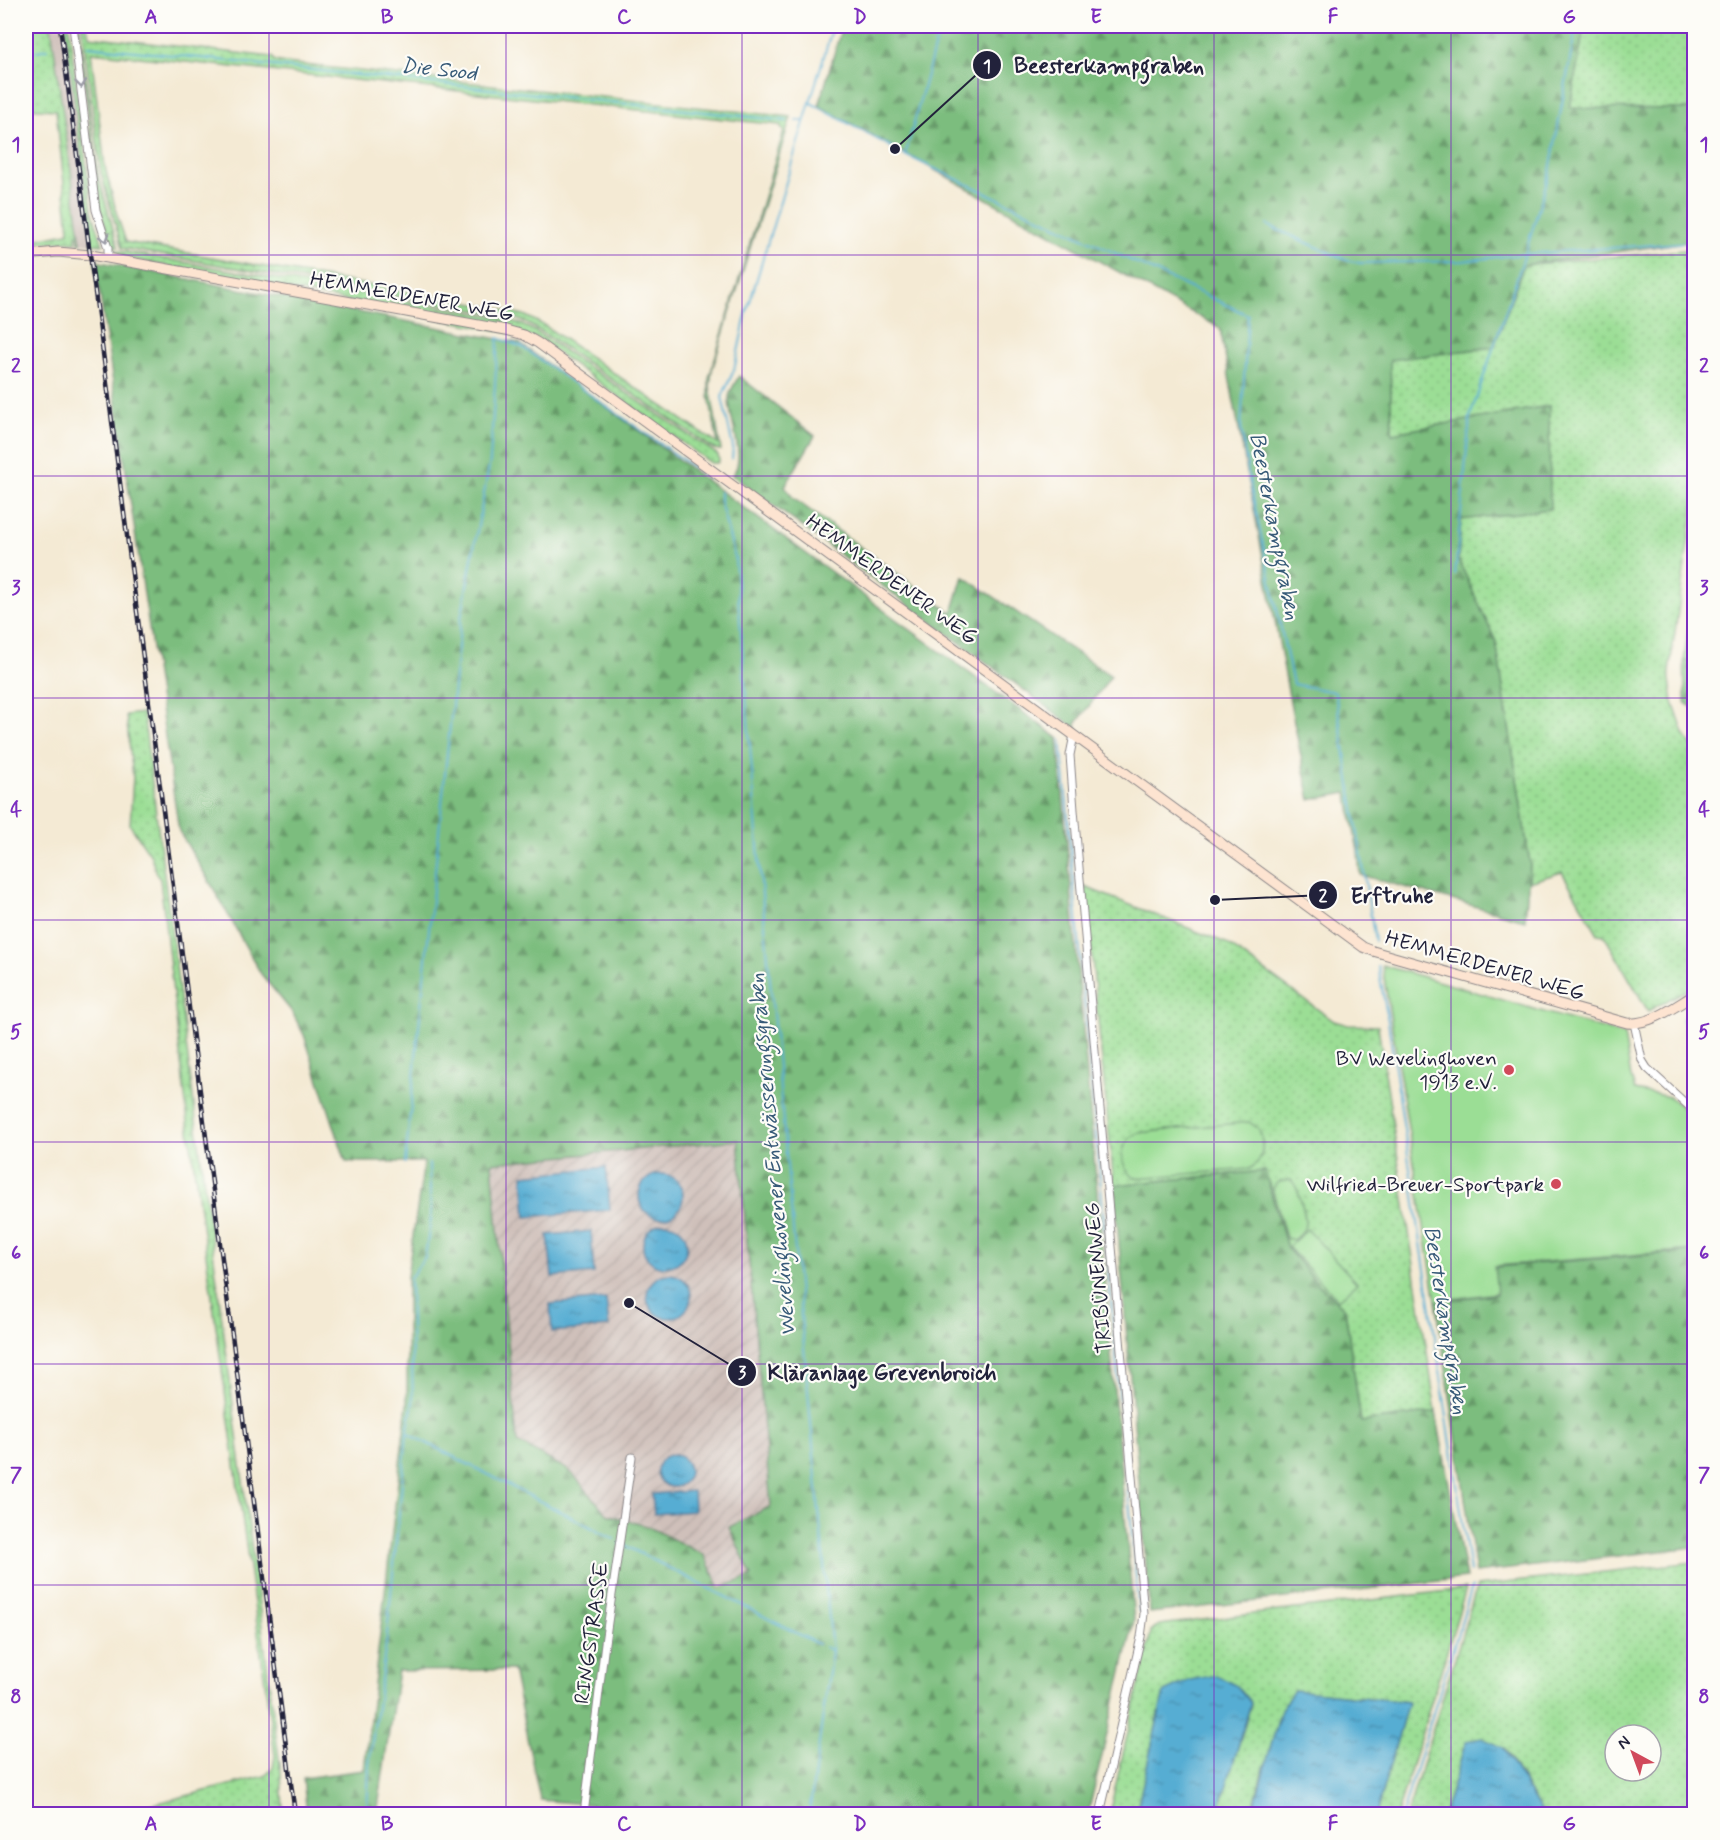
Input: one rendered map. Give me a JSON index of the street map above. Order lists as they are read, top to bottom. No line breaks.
{"streets":{"main road":["HEMMERDENER WEG"],"street":["TRIBÜNENWEG","RINGSTRASSE"]},"crossings":[["HEMMERDENER WEG","TRIBÜNENWEG"]],"water":["Die Sood","Beesterkampgraben","Wevelinghovener Entwässerungsgraben"],"places":["Beesterkampgraben","Erftruhe","BV Wevelinghoven 1913 e.V.","Wilfried-Breuer-Sportpark","Kläranlage Grevenbroich"],"north":"top left","grid":{"columns":["A","B","C","D","E","F","G"],"rows":["1","2","3","4","5","6","7","8"]}}
